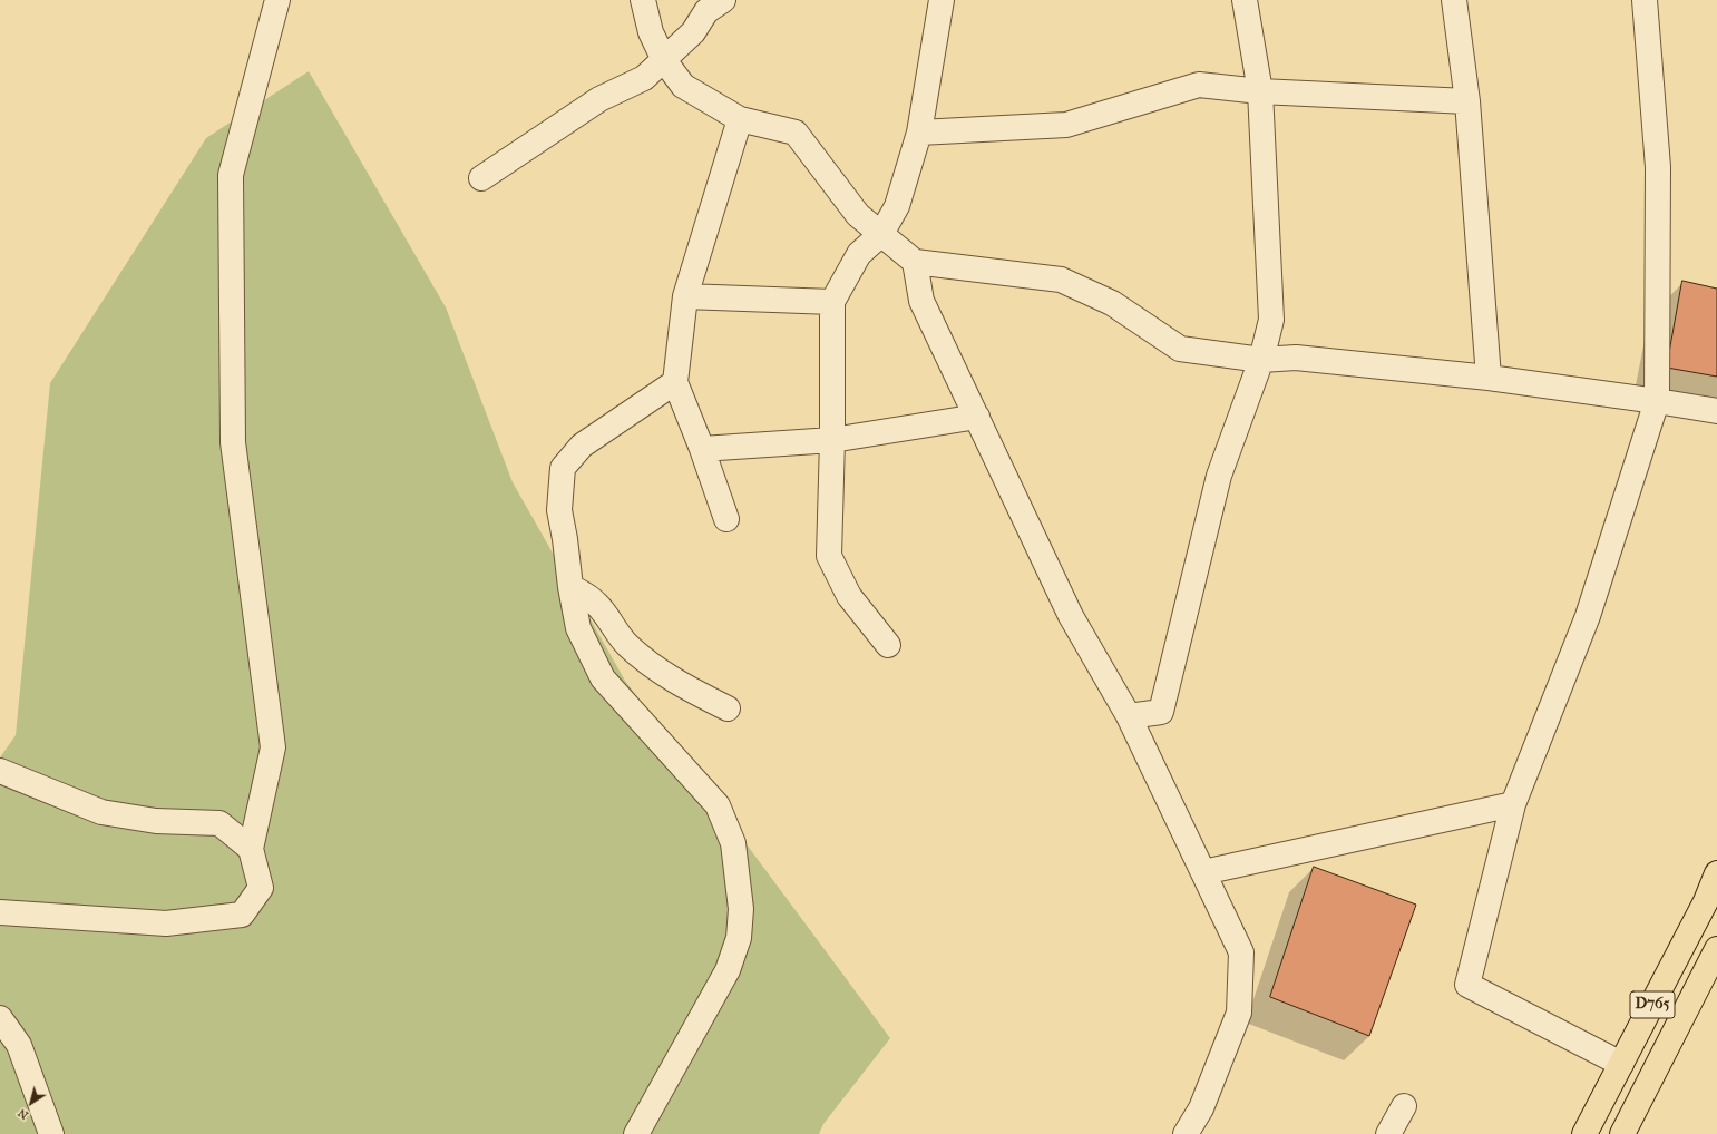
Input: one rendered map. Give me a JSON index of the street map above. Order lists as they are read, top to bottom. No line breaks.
{"streets":{"highway":["D765"]},"north":"bottom left"}
